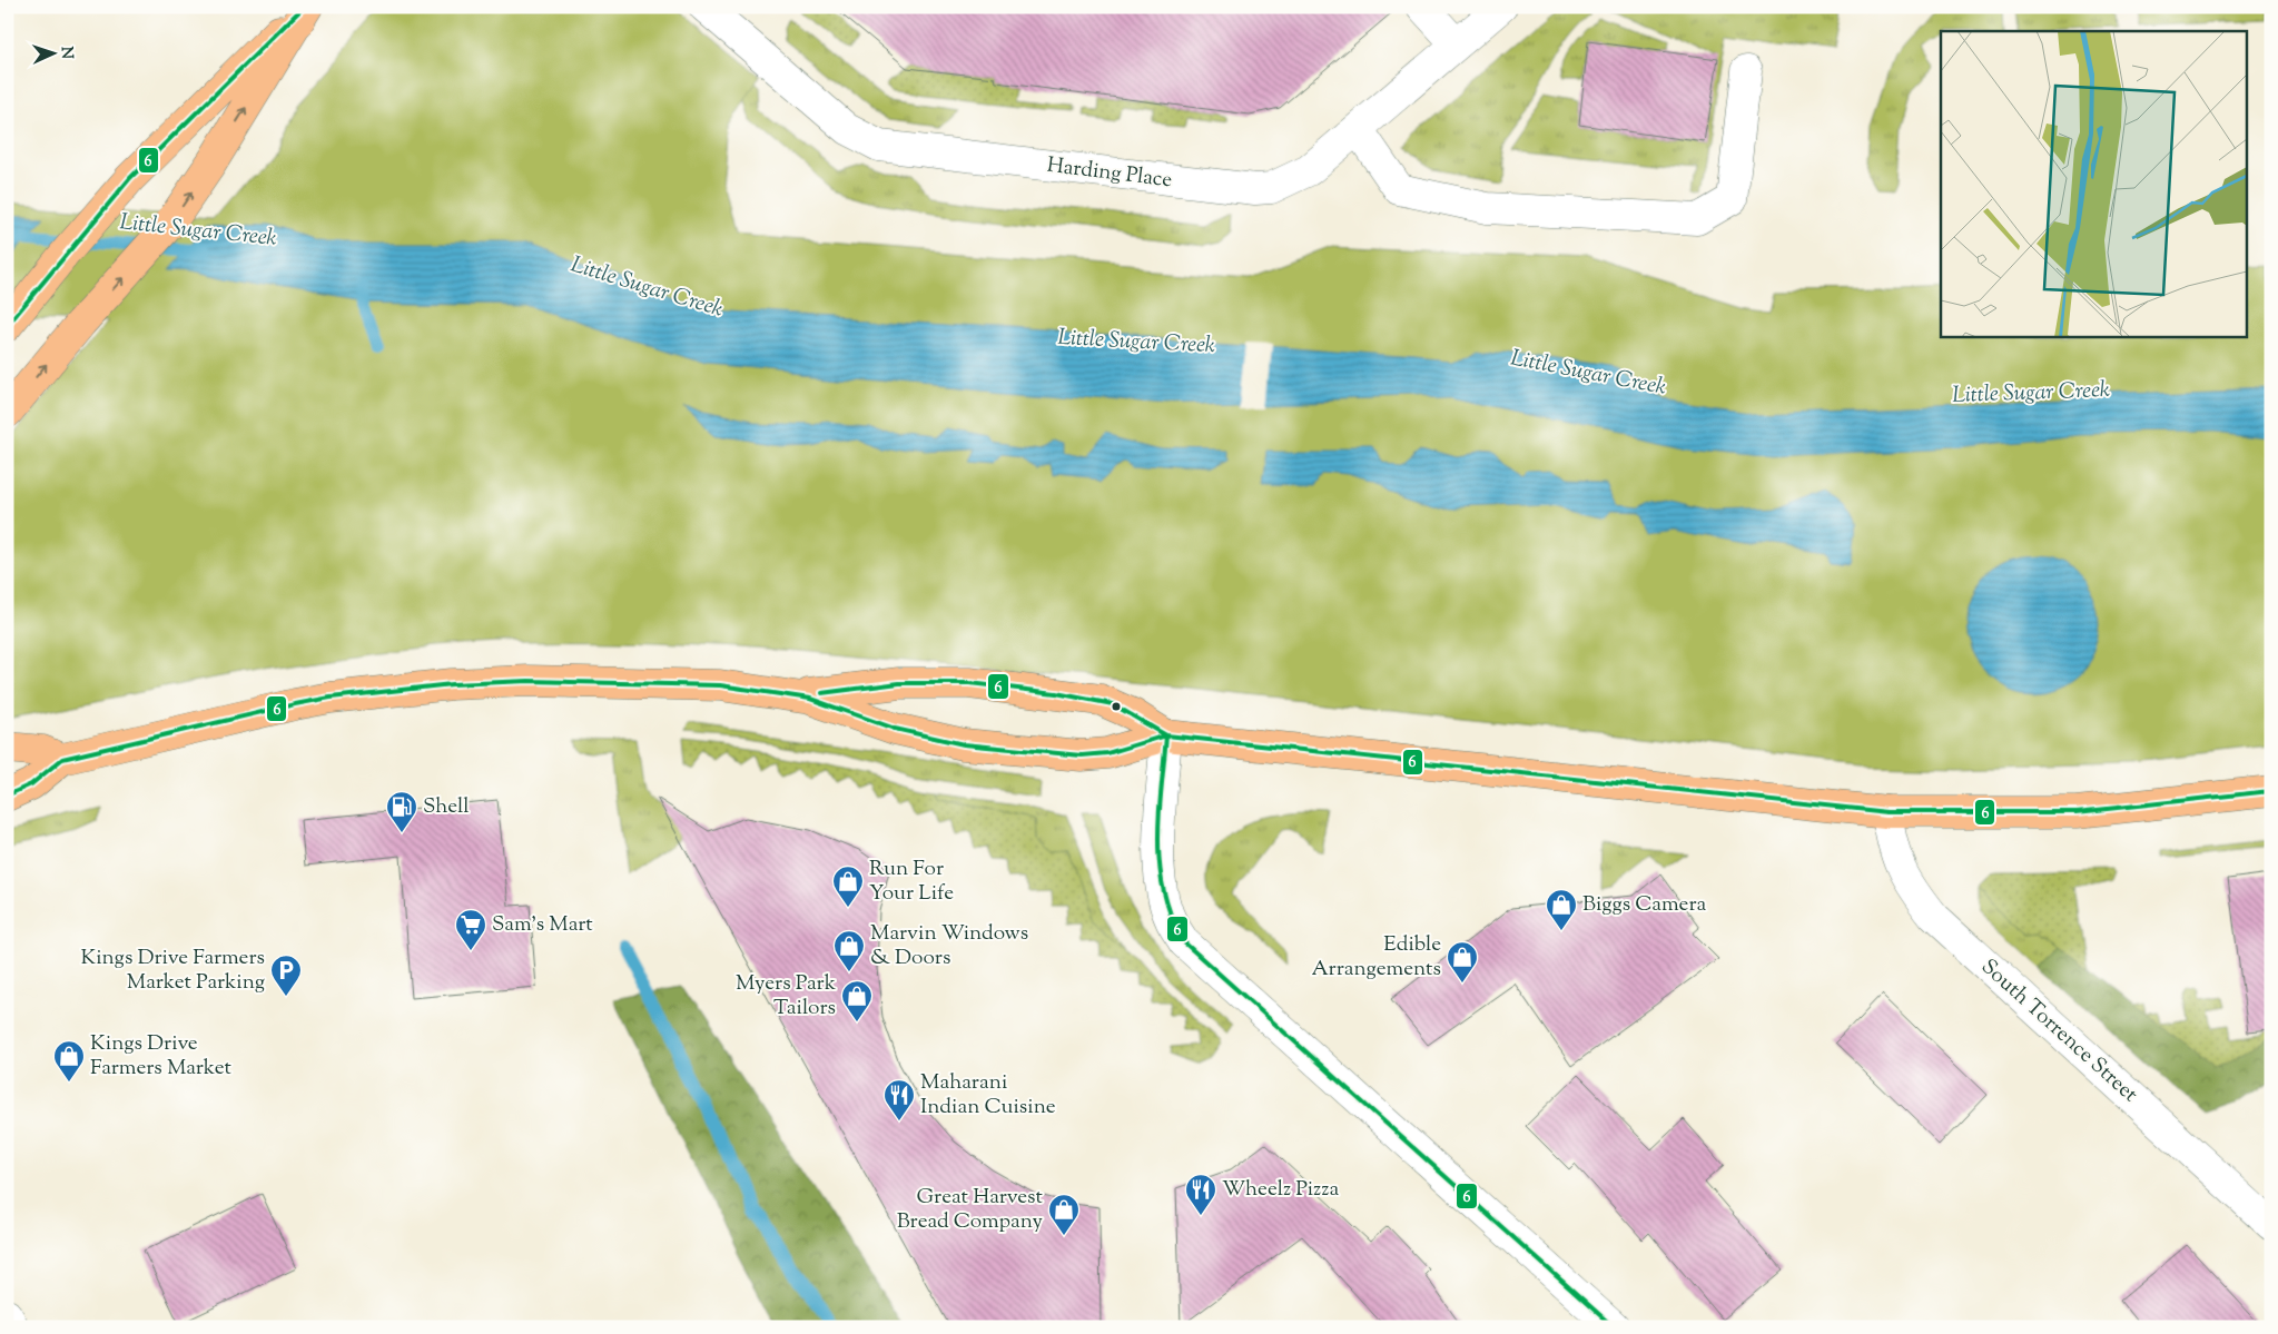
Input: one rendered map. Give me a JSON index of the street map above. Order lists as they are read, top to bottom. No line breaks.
{"streets":{"street":["Harding Place","South Torrence Street"]},"water":["Little Sugar Creek"],"places":{"fuel station":["Shell"],"shop":["Run For Your Life","Biggs Camera","Marvin Windows & Doors","Edible Arrangements","Myers Park Tailors","Kings Drive Farmers Market","Great Harvest Bread Company"],"supermarket":["Sam's Mart"],"parking":["Kings Drive Farmers Market Parking"],"restaurant":["Maharani Indian Cuisine","Wheelz Pizza"]},"lines":["transit line 6"],"north":"right"}
